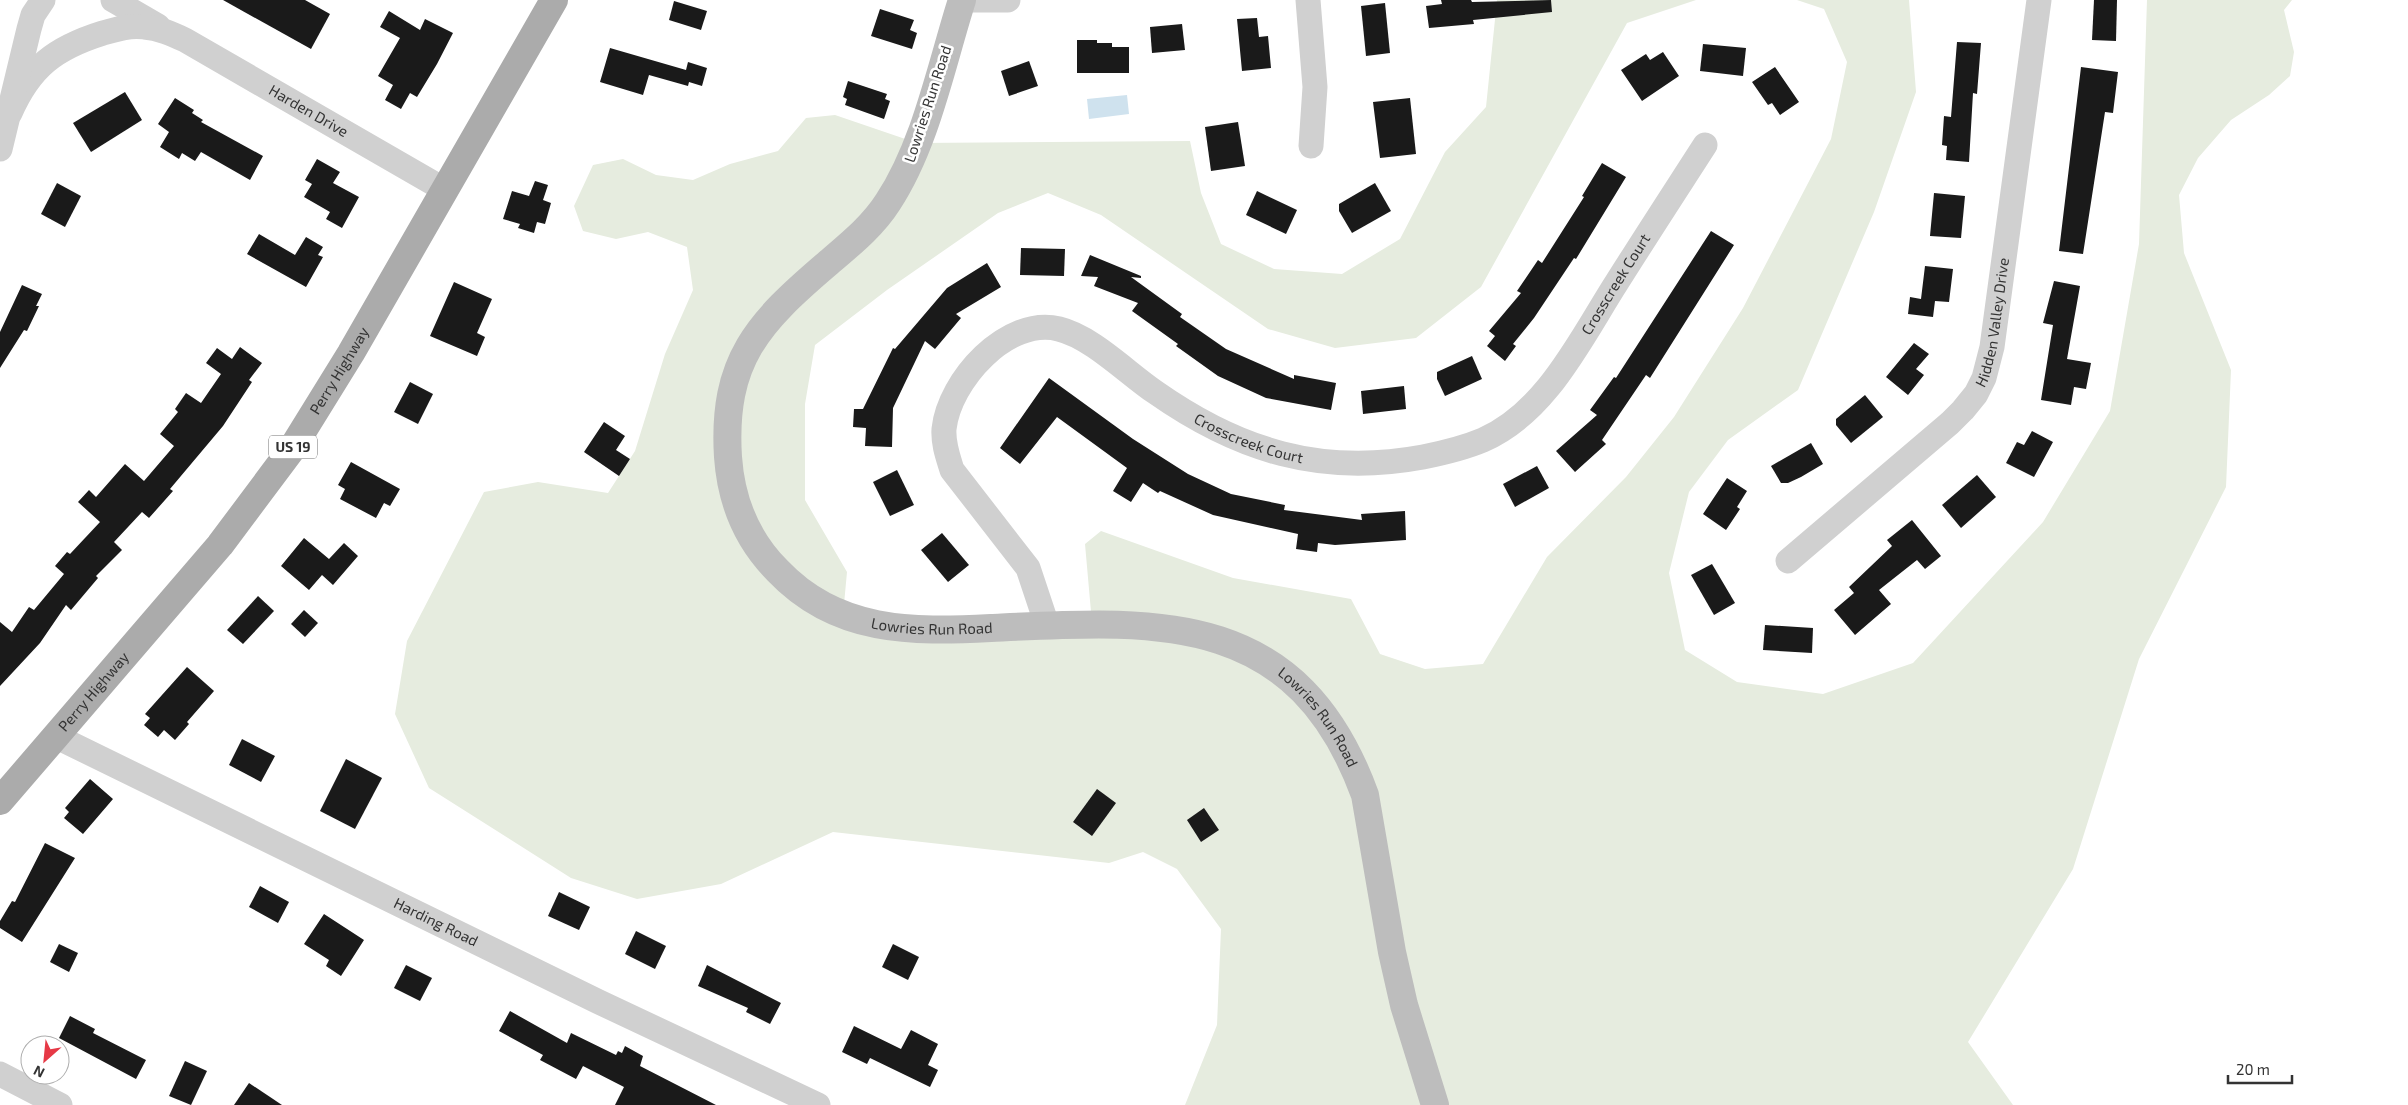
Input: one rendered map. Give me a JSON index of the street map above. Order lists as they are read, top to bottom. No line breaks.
{"streets":{"main road":["Perry Highway","US 19"],"street":["Lowries Run Road","Harden Drive","Crosscreek Court","Hidden Valley Drive","Harding Road"]},"crossings":[["Lowries Run Road","Crosscreek Court"],["Harden Drive","Perry Highway"],["Perry Highway","Harding Road"]],"scale_bar":"20 m","north":"bottom left"}
